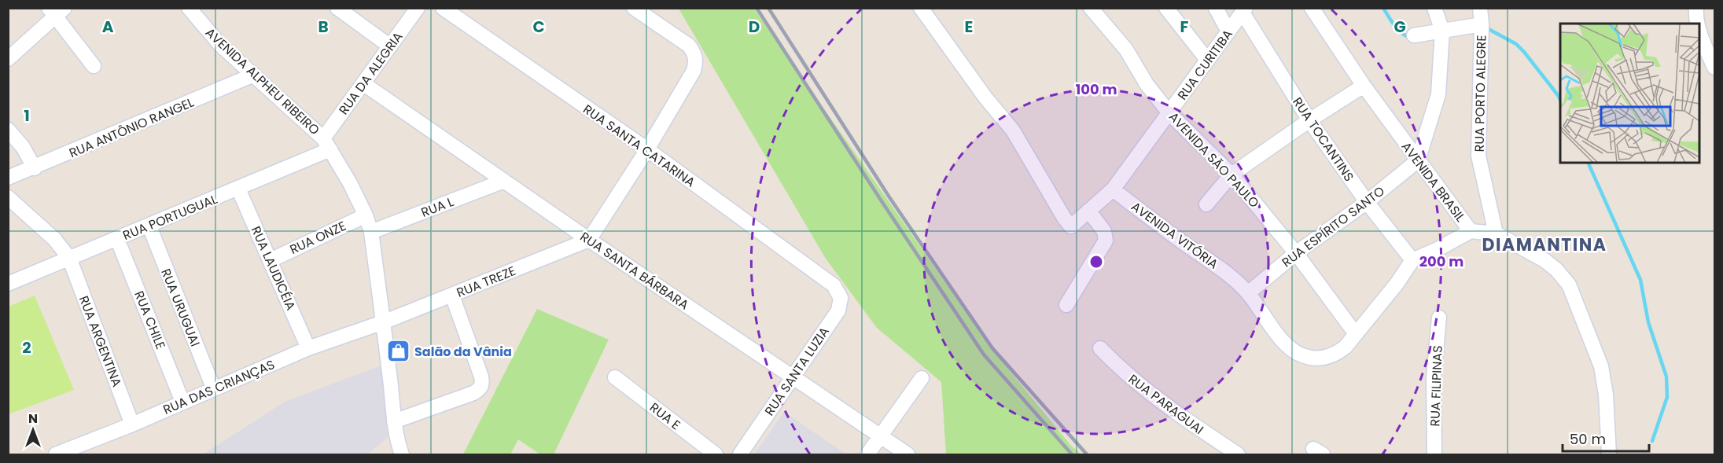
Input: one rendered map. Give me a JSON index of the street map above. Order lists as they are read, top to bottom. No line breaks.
{"streets":{"street":["RUA CURITIBA","RUA DA ALEGRIA","AVENIDA ALPHEU RIBEIRO","RUA PORTO ALEGRE","RUA ANTÔNIO RANGEL","RUA TOCANTINS","RUA SANTA CATARINA","AVENIDA SÃO PAULO","AVENIDA BRASIL","RUA L","RUA PORTUGUAL","RUA ESPÍRITO SANTO","AVENIDA VITÓRIA","RUA ONZE","RUA LAUDICÉIA","RUA SANTA BÁRBARA","RUA TREZE","RUA URUGUAI","RUA CHILE","RUA ARGENTINA","RUA SANTA LUZIA","RUA FILIPINAS","RUA DAS CRIANÇAS","RUA PARAGUAI","RUA E"]},"crossings":[["RUA CURITIBA","RUA TOCANTINS"],["RUA CURITIBA","AVENIDA SÃO PAULO"],["RUA CURITIBA","AVENIDA VITÓRIA"],["RUA DA ALEGRIA","AVENIDA ALPHEU RIBEIRO"],["RUA DA ALEGRIA","RUA PORTUGUAL"],["RUA DA ALEGRIA","RUA SANTA BÁRBARA"],["AVENIDA ALPHEU RIBEIRO","RUA ANTÔNIO RANGEL"],["AVENIDA ALPHEU RIBEIRO","RUA L"],["AVENIDA ALPHEU RIBEIRO","RUA PORTUGUAL"],["AVENIDA ALPHEU RIBEIRO","RUA ONZE"],["AVENIDA ALPHEU RIBEIRO","RUA TREZE"],["AVENIDA ALPHEU RIBEIRO","RUA DAS CRIANÇAS"],["RUA PORTO ALEGRE","AVENIDA BRASIL"],["RUA TOCANTINS","RUA ESPÍRITO SANTO"],["RUA TOCANTINS","AVENIDA VITÓRIA"],["RUA SANTA CATARINA","RUA SANTA LUZIA"],["AVENIDA SÃO PAULO","RUA ESPÍRITO SANTO"],["AVENIDA SÃO PAULO","AVENIDA VITÓRIA"],["AVENIDA BRASIL","RUA ESPÍRITO SANTO"],["RUA L","RUA SANTA BÁRBARA"],["RUA PORTUGUAL","RUA LAUDICÉIA"],["RUA PORTUGUAL","RUA URUGUAI"],["RUA PORTUGUAL","RUA CHILE"],["RUA PORTUGUAL","RUA ARGENTINA"],["RUA ESPÍRITO SANTO","AVENIDA VITÓRIA"],["RUA ONZE","RUA LAUDICÉIA"],["RUA LAUDICÉIA","RUA DAS CRIANÇAS"],["RUA SANTA BÁRBARA","RUA TREZE"],["RUA SANTA BÁRBARA","RUA SANTA LUZIA"],["RUA TREZE","RUA DAS CRIANÇAS"],["RUA URUGUAI","RUA DAS CRIANÇAS"],["RUA CHILE","RUA DAS CRIANÇAS"],["RUA ARGENTINA","RUA DAS CRIANÇAS"]],"districts":["DIAMANTINA"],"places":{"shop":["Salão da Vânia"]},"scale_bar":"50 m","north":"top","grid":{"columns":["A","B","C","D","E","F","G"],"rows":["1","2"]},"rings":["100 m","200 m"]}
